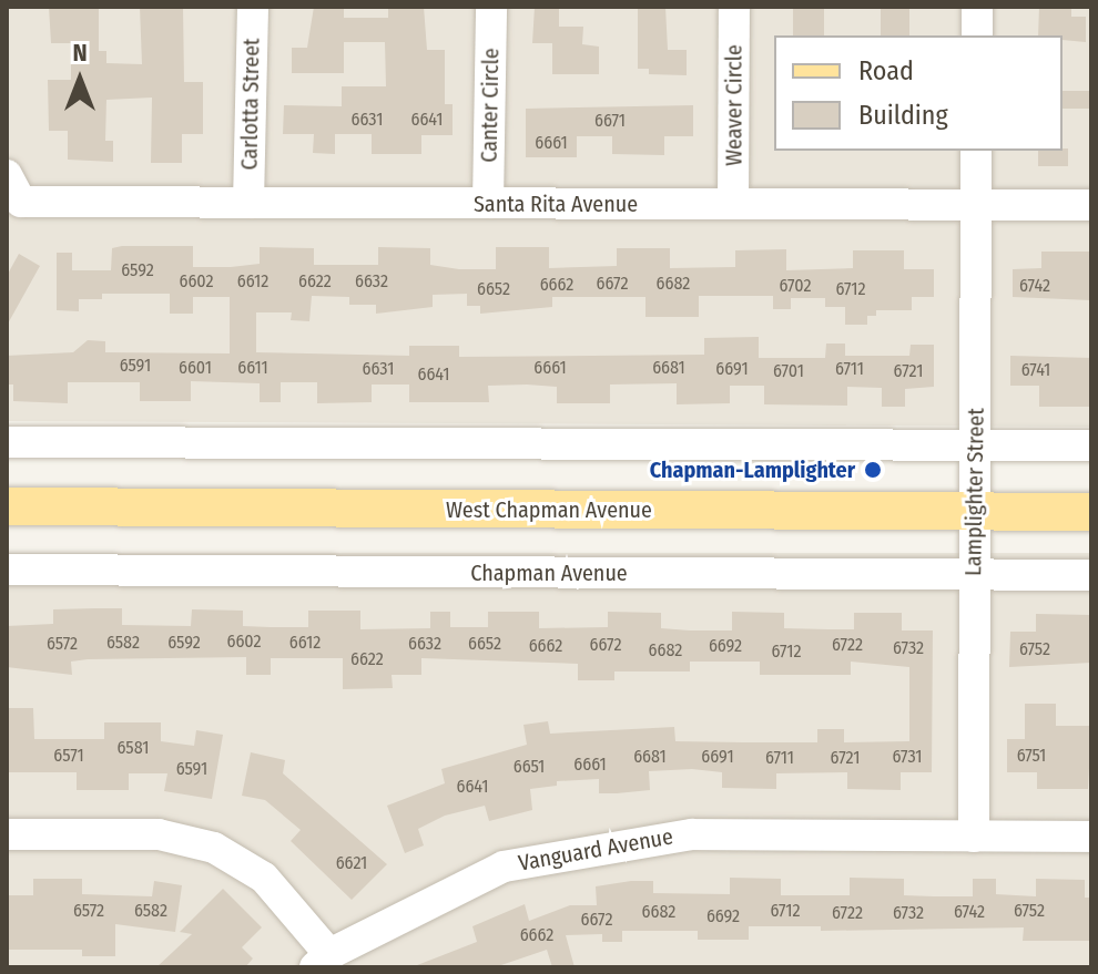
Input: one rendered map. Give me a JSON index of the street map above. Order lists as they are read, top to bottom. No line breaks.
{"streets":{"main road":["West Chapman Avenue"],"street":["Carlotta Street","Canter Circle","Weaver Circle","Santa Rita Avenue","Lamplighter Street","Chapman Avenue","Vanguard Avenue"]},"crossings":[["Carlotta Street","Santa Rita Avenue"],["Canter Circle","Santa Rita Avenue"],["Weaver Circle","Santa Rita Avenue"],["Santa Rita Avenue","Lamplighter Street"],["Lamplighter Street","West Chapman Avenue"],["Lamplighter Street","Chapman Avenue"],["Lamplighter Street","Vanguard Avenue"]],"places":["Chapman-Lamplighter"],"house_numbers":["6631","6641","6671","6661","6592","6602","6612","6622","6632","6672","6682","6662","6702","6742","6652","6712","6591","6601","6611","6661","6681","6631","6691","6711","6741","6701","6721","6641","6602","6582","6592","6612","6572","6632","6652","6672","6722","6662","6692","6732","6752","6682","6712","6622","6581","6571","6751","6681","6691","6731","6711","6721","6661","6651","6591","6641","6621","6572","6582","6712","6752","6682","6742","6722","6732","6692","6672","6662"],"legend":["Road","Building"],"north":"top"}
